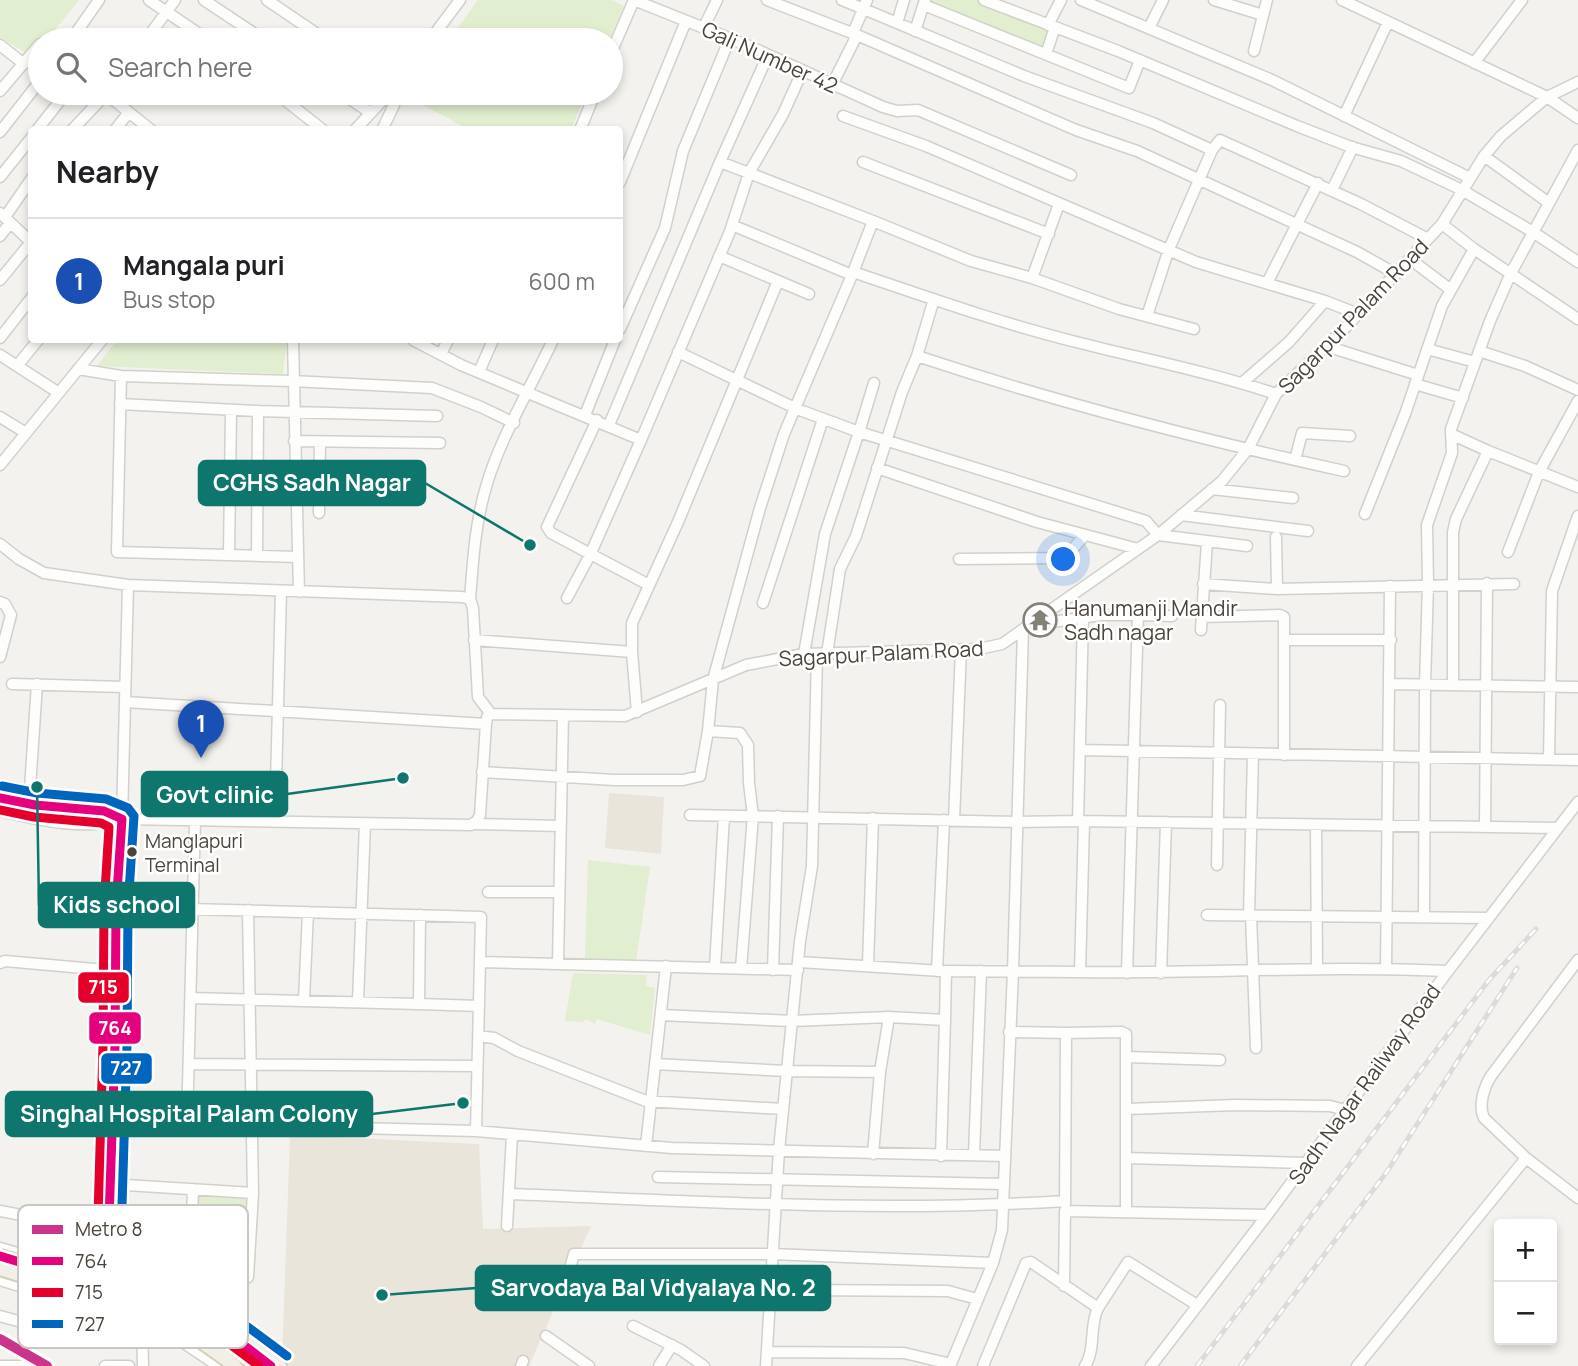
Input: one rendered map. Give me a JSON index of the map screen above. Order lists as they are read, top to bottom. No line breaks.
{"streets":{"street":["Gali Number 42","Sagarpur Palam Road","Sadh Nagar Railway Road"]},"places":{"other":["CGHS Sadh Nagar","Govt clinic","Kids school","Manglapuri Terminal","Singhal Hospital Palam Colony","Sarvodaya Bal Vidyalaya No. 2"],"temple":["Hanumanji Mandir Sadh nagar"]},"lines":["transit line 727","transit line 764","transit line 715","metro line 8"],"legend":["Metro 8","764","715","727"],"page":{"search":"Search here","heading":"Nearby","list":[{"mark":"1","name":"Mangala puri","note":"Bus stop","value":"600 m"}],"pins":"1","map_buttons":["+","−"]}}
